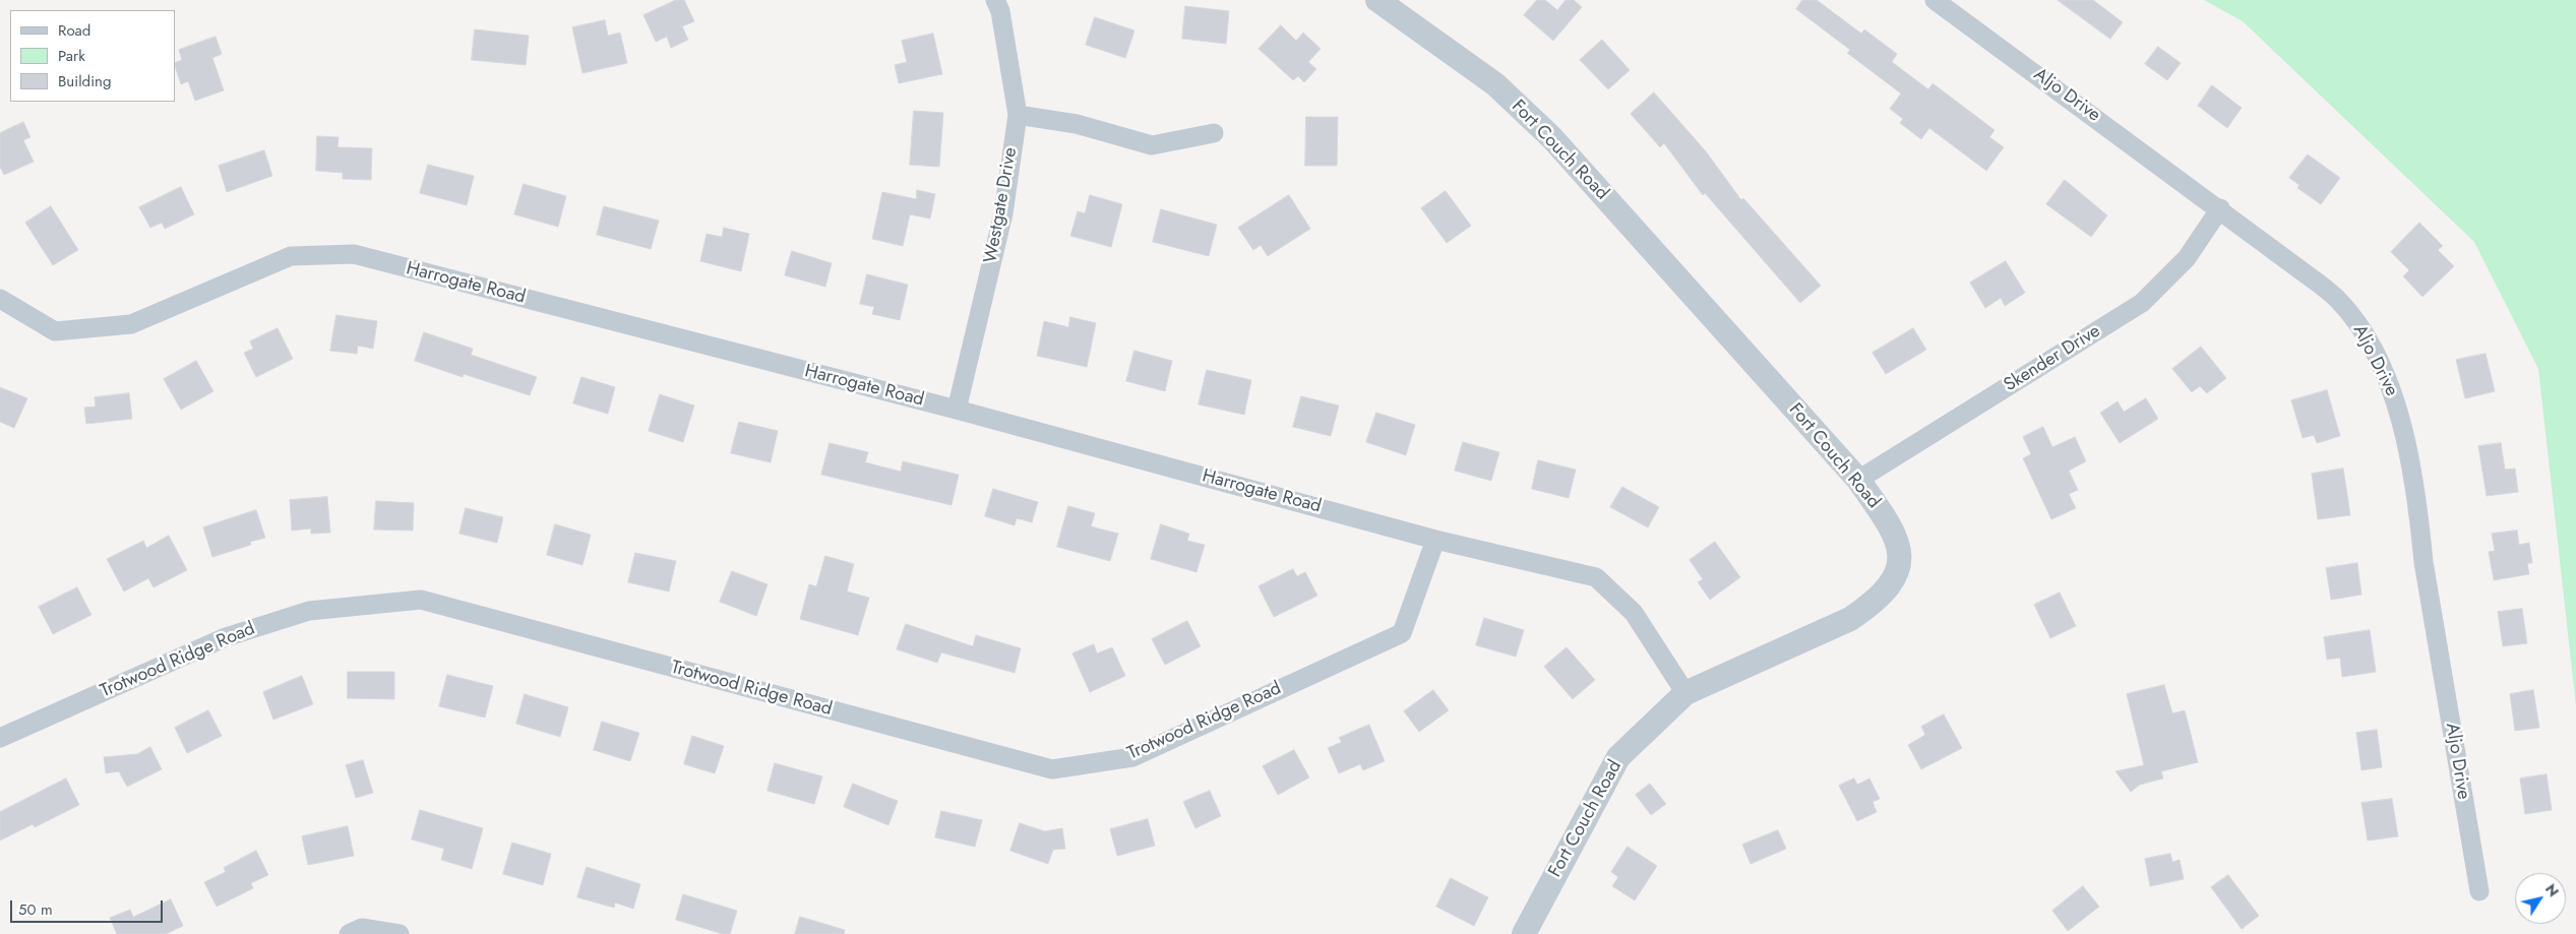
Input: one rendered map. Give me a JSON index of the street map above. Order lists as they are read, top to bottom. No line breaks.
{"streets":{"street":["Aljo Drive","Fort Couch Road","Westgate Drive","Harrogate Road","Skender Drive","Trotwood Ridge Road"]},"crossings":[["Aljo Drive","Skender Drive"],["Fort Couch Road","Harrogate Road"],["Fort Couch Road","Skender Drive"],["Westgate Drive","Harrogate Road"],["Harrogate Road","Trotwood Ridge Road"]],"legend":["Road","Park","Building"],"scale_bar":"50 m","north":"top right"}
